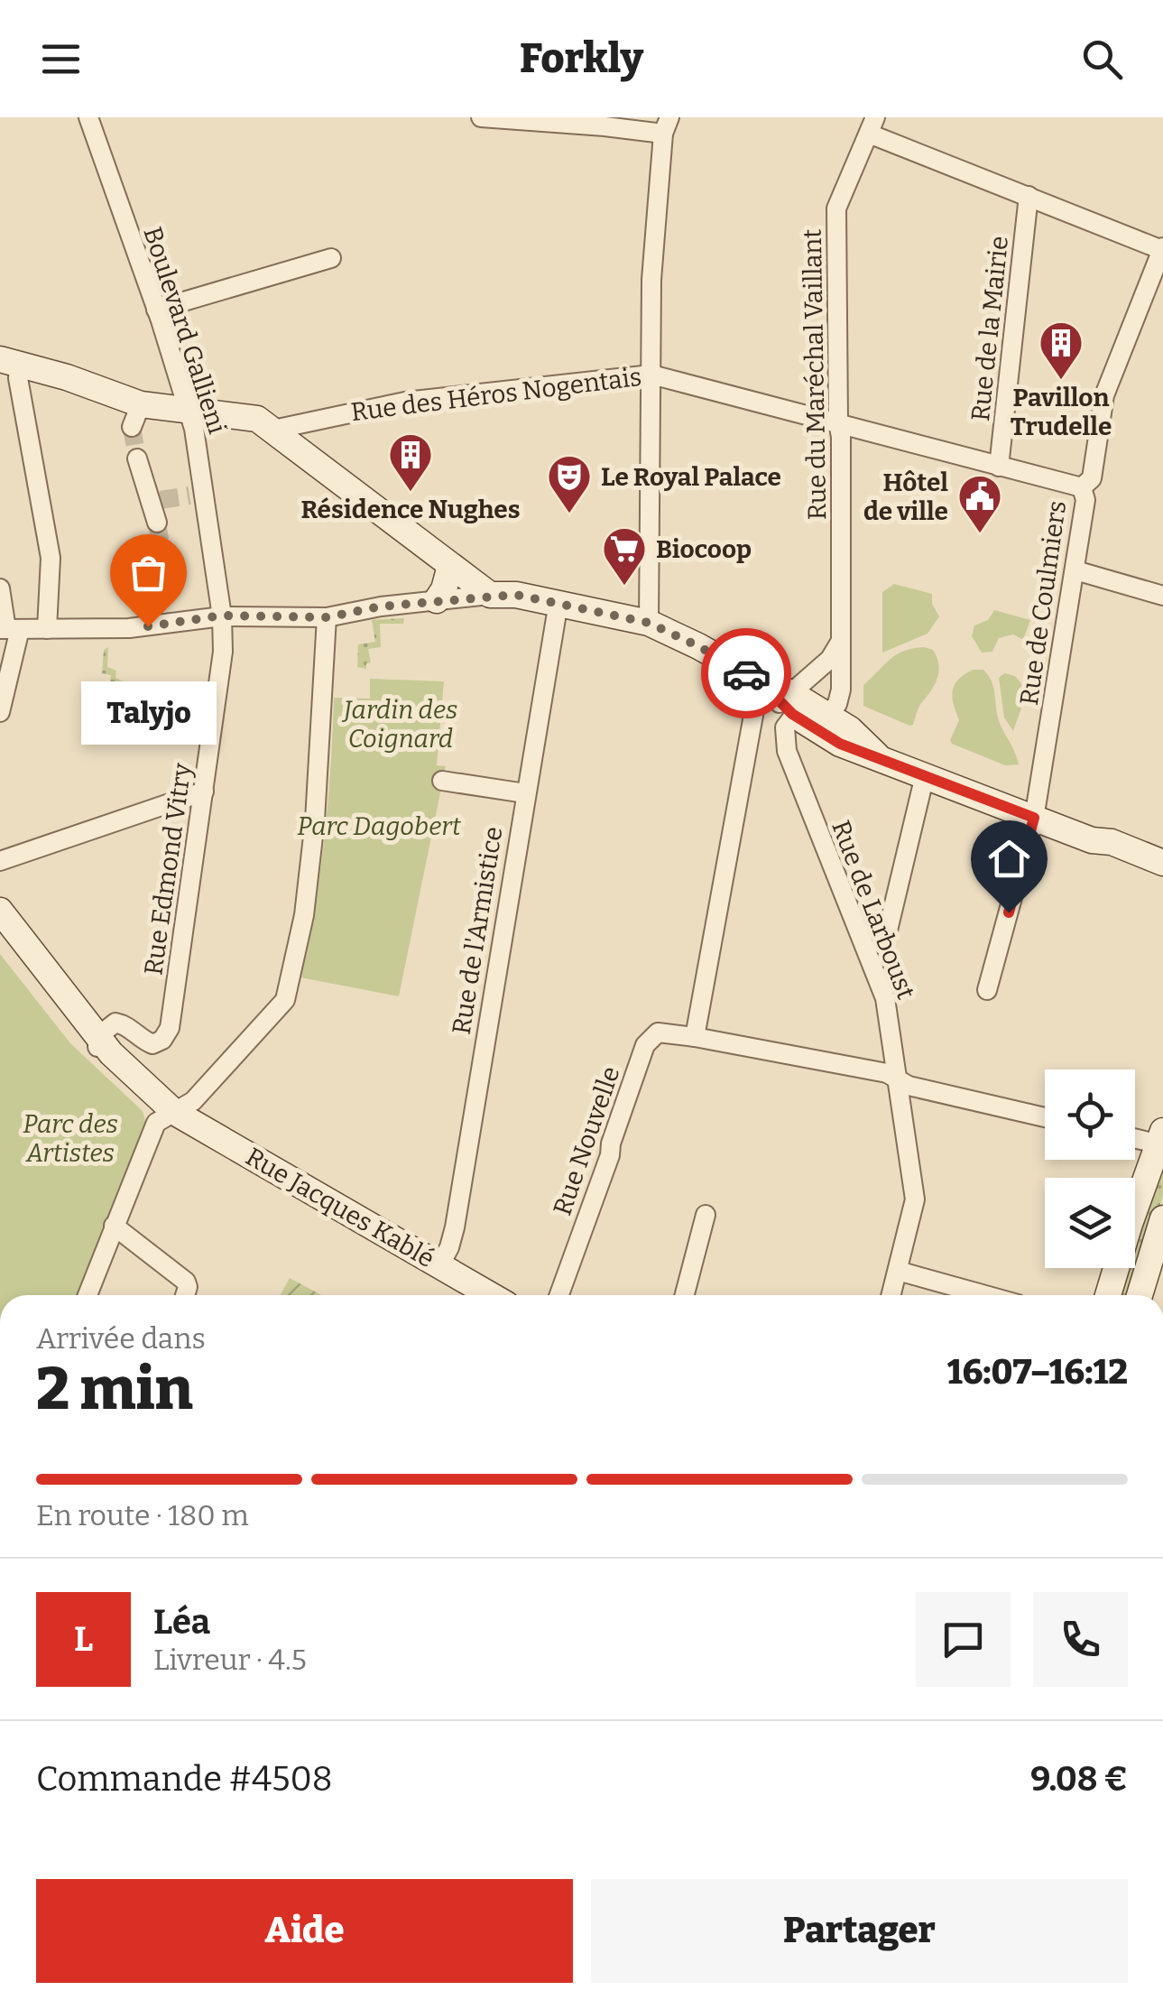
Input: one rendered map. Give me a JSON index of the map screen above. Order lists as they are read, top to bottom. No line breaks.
{"streets":{"street":["Rue de la Mairie","Boulevard Gallieni","Rue du Maréchal Vaillant","Rue des Héros Nogentais","Rue de Coulmiers","Rue Edmond Vitry","Rue de Larboust","Rue de l'Armistice","Rue Nouvelle","Rue Jacques Kablé"]},"crossings":[["Rue de la Mairie","Rue des Héros Nogentais"],["Boulevard Gallieni","Rue Edmond Vitry"],["Rue du Maréchal Vaillant","Rue des Héros Nogentais"],["Rue du Maréchal Vaillant","Rue de Larboust"],["Rue des Héros Nogentais","Rue de Coulmiers"],["Rue Edmond Vitry","Rue Jacques Kablé"],["Rue de Larboust","Rue Nouvelle"],["Rue de l'Armistice","Rue Jacques Kablé"]],"parks":["Jardin des Coignard","Parc Dagobert","Parc des Artistes"],"places":{"building":["Pavillon Trudelle","Résidence Nughes"],"theatre":["Le Royal Palace"],"public building":["Hôtel de ville"],"supermarket":["Biocoop"],"other":["Talyjo"]},"page":{"header":"Forkly","bubble":"Talyjo","heading":["2 min","Arrivée dans","16:07–16:12"],"panel":["Léa","Livreur · 4.5","Commande #4508","9.08 €"],"bar":"En route · 180 m","round":"L","buttons":["Aide","Partager"]}}
